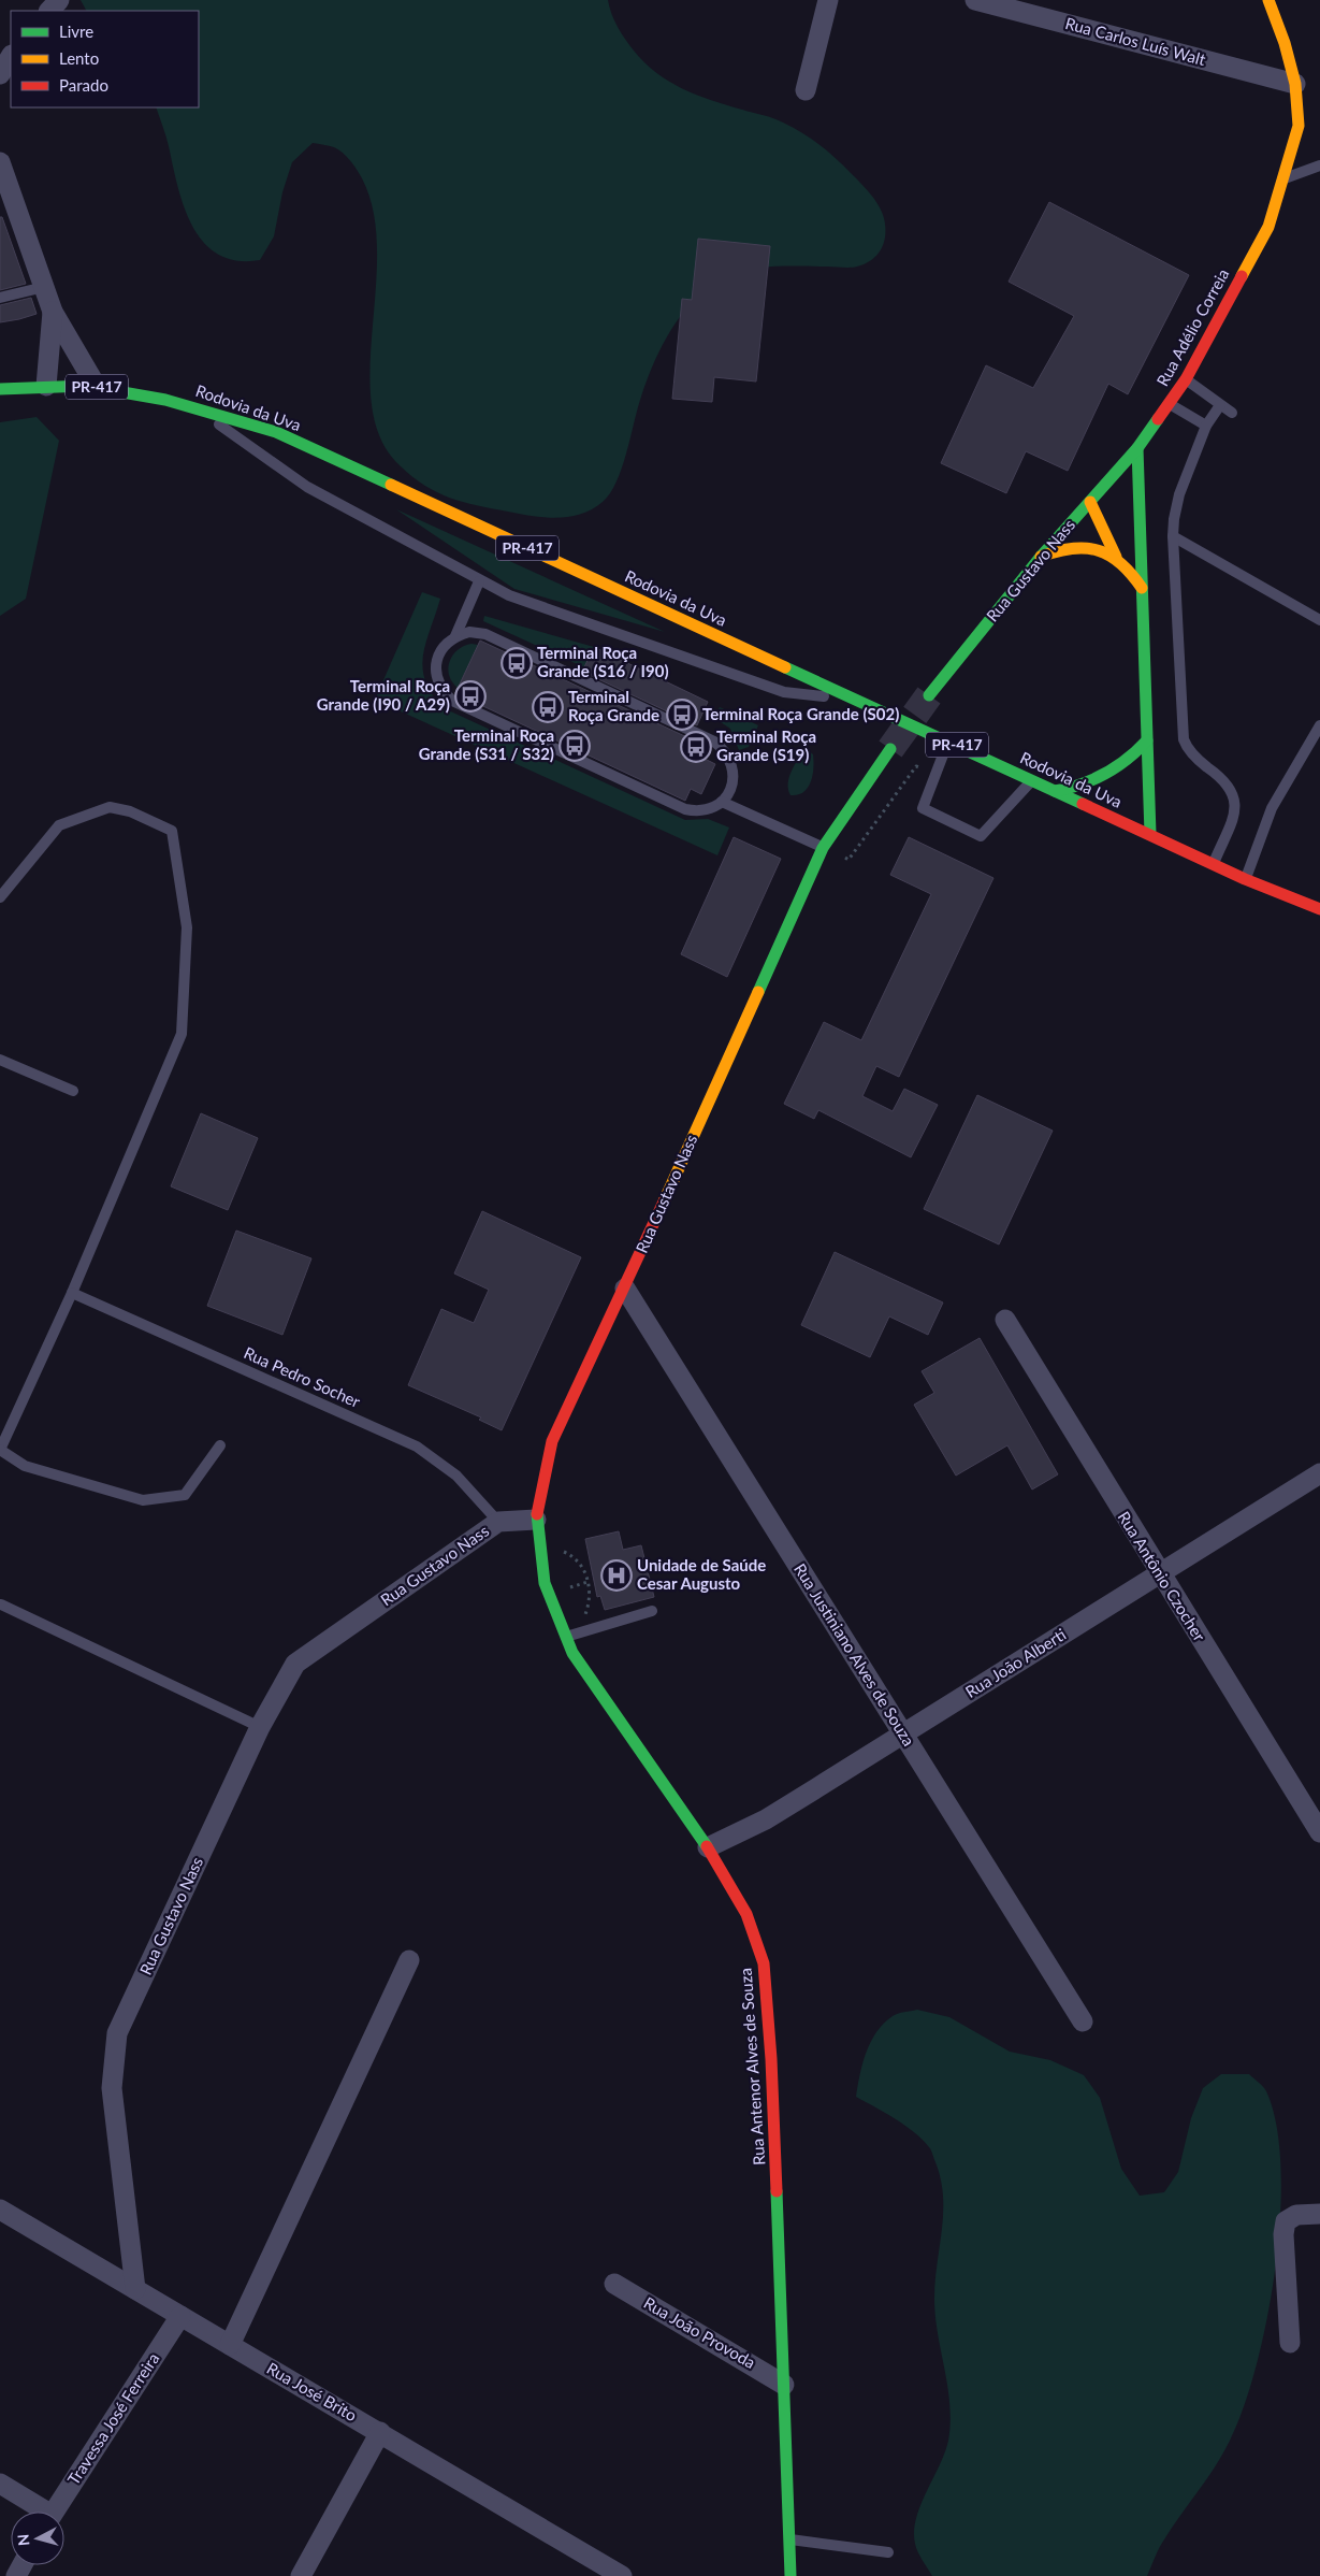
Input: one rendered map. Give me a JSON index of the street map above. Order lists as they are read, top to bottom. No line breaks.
{"streets":{"main road":["Rua Adélio Correia","PR-417","Rodovia da Uva","Rua Gustavo Nass","Rua Antenor Alves de Souza"],"street":["Rua Carlos Luís Walt","Rua Antônio Czocher","Rua Justiniano Alves de Souza","Rua João Alberti","Rua João Provoda","Rua José Brito","Travessa José Ferreira"],"lane":["Rua Pedro Socher"]},"crossings":[["Rua Carlos Luís Walt","Rua Adélio Correia"],["Rua Adélio Correia","Rua Gustavo Nass"],["Rua Gustavo Nass","Rua Pedro Socher"],["Rua Gustavo Nass","Rua Justiniano Alves de Souza"],["Rua Gustavo Nass","Rua Antenor Alves de Souza"],["Rua Gustavo Nass","Rua José Brito"],["Rua Antônio Czocher","Rua João Alberti"],["Rua Justiniano Alves de Souza","Rua João Alberti"],["Rua João Alberti","Rua Antenor Alves de Souza"],["Rua Antenor Alves de Souza","Rua João Provoda"],["Rua José Brito","Travessa José Ferreira"]],"places":{"bus stop":["Terminal Roça Grande (S16 / I90)","Terminal Roça Grande (I90 / A29)","Terminal Roça Grande","Terminal Roça Grande (S02)","Terminal Roça Grande (S31 / S32)","Terminal Roça Grande (S19)"],"hospital":["Unidade de Saúde Cesar Augusto"]},"legend":["Livre","Lento","Parado"],"north":"left"}
